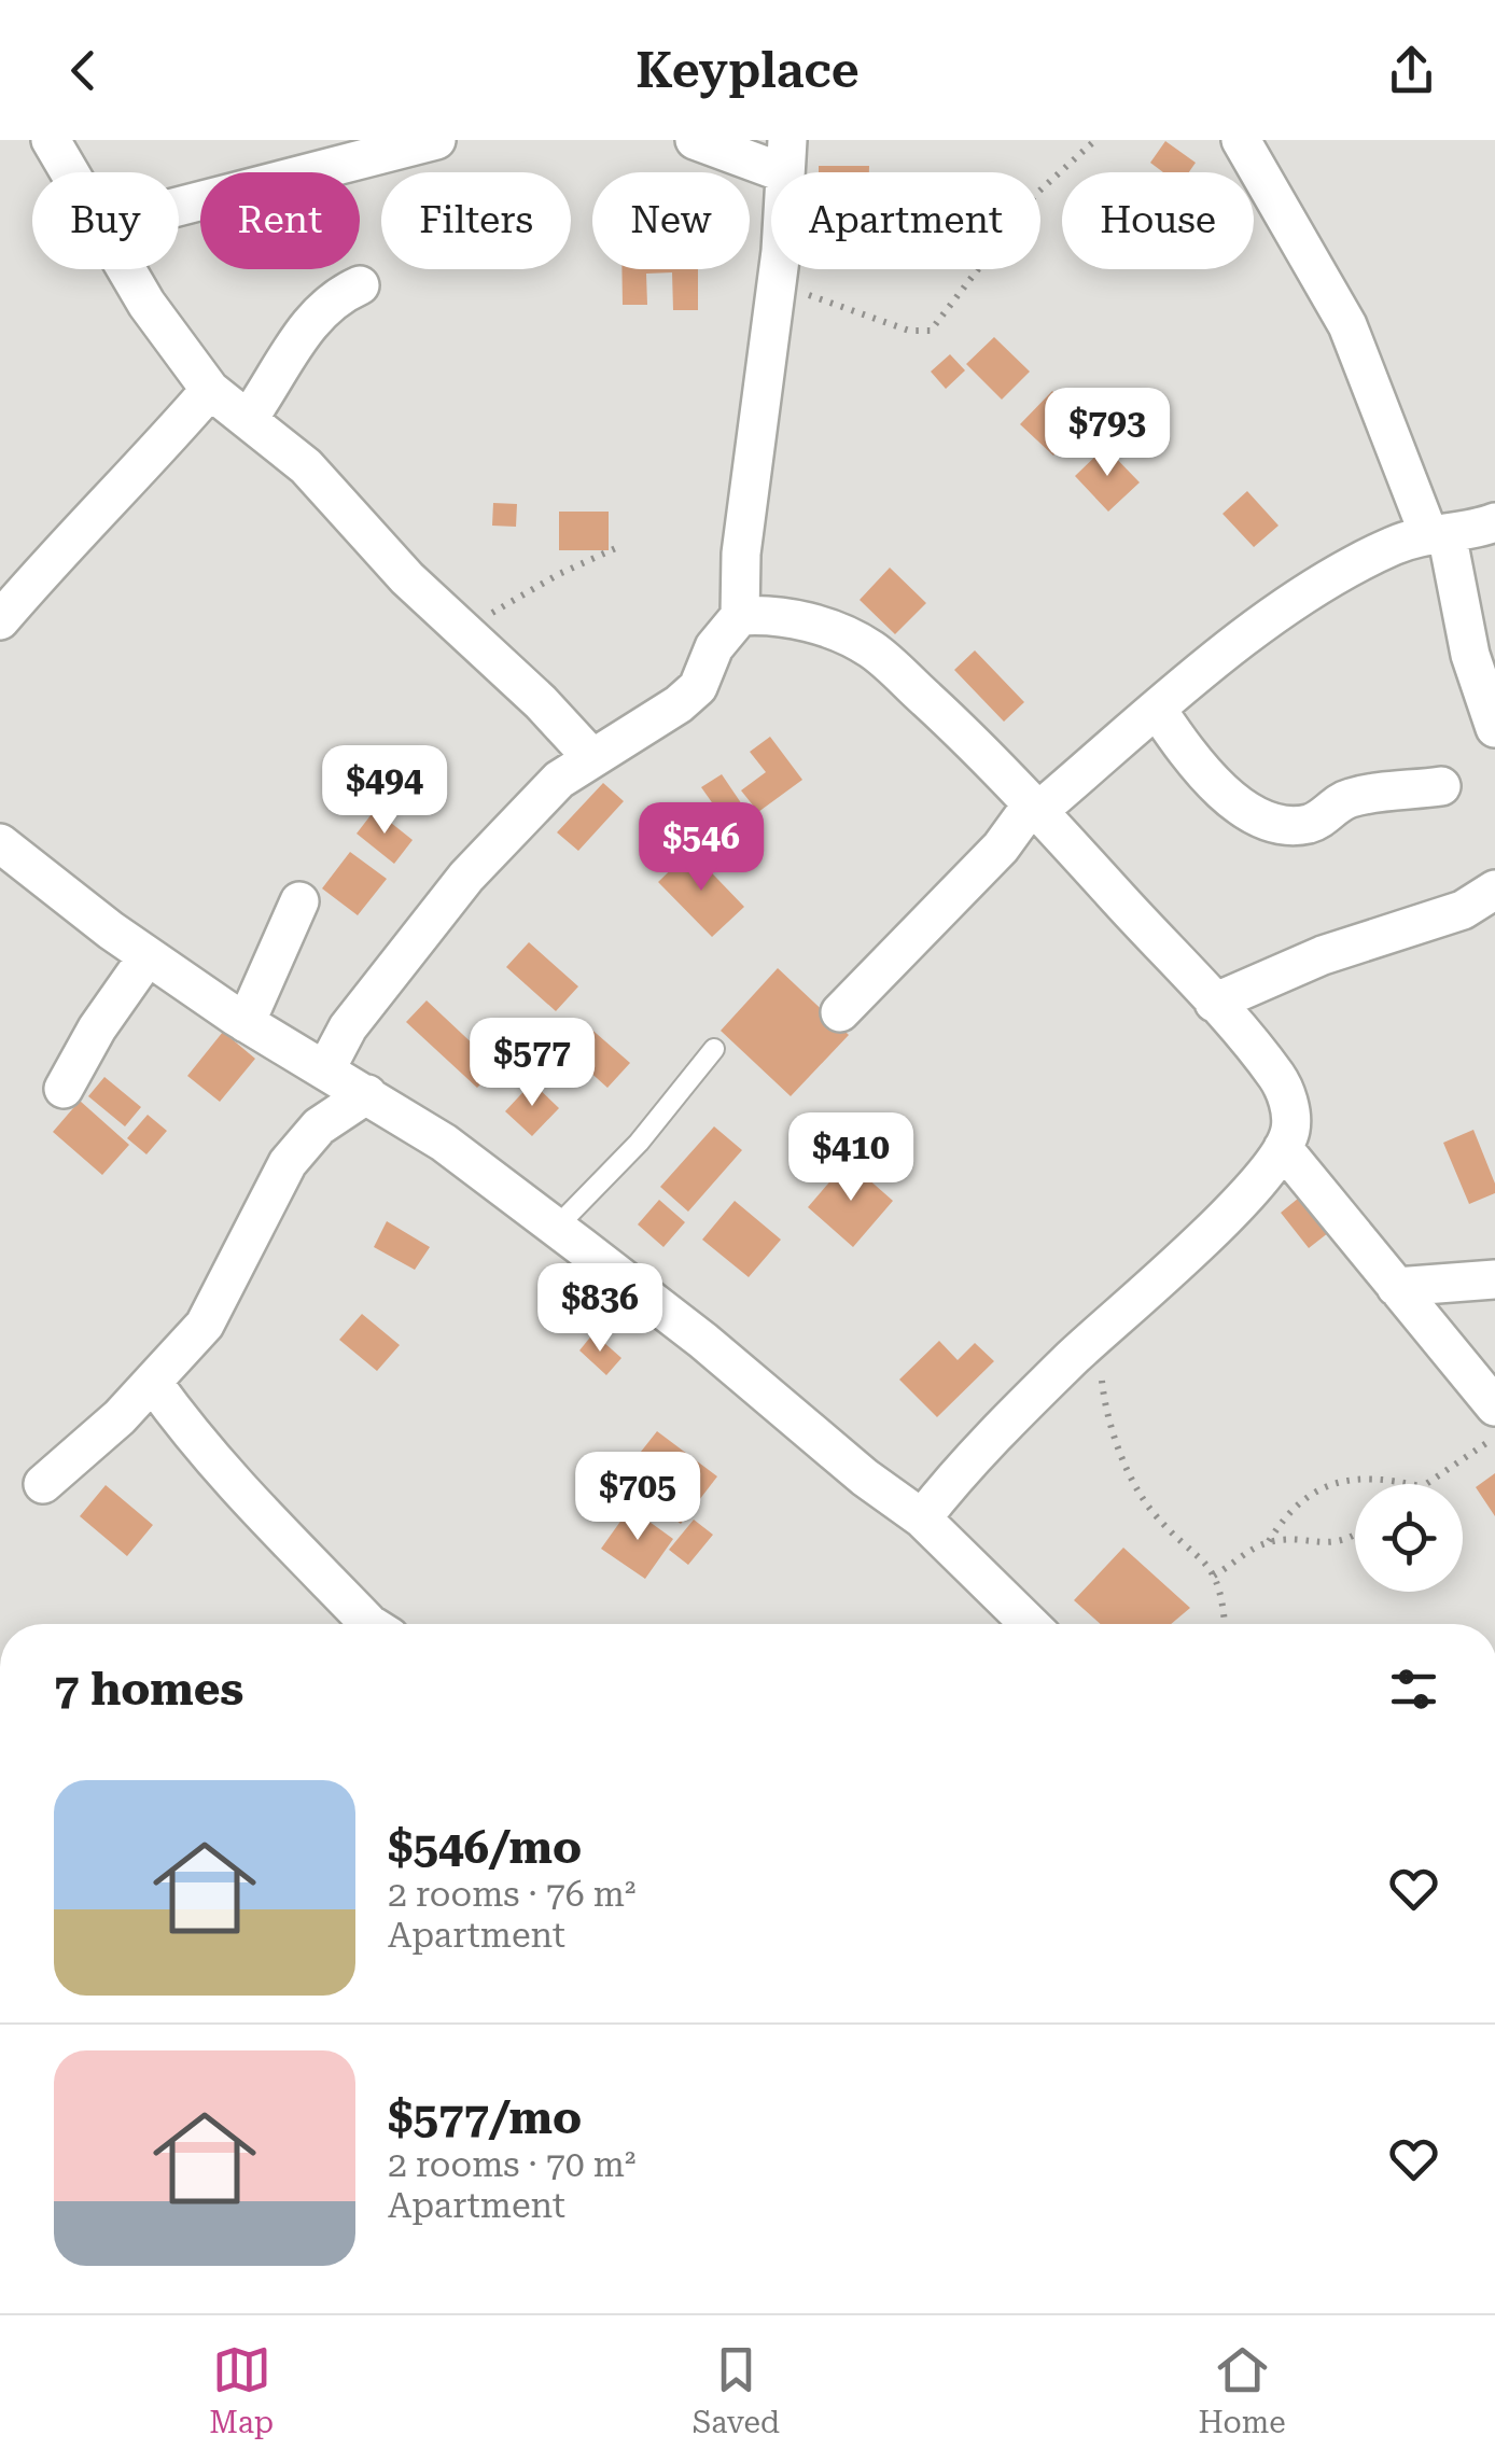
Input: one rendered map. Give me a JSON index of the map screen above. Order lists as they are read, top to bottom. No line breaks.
{"page":{"header":"Keyplace","chip":["Buy","Rent","Filters","New","Apartment","House"],"price":["$793","$494","$546","$577","$410","$836","$705"],"heading":"7 homes","list":[{"name":"$546/mo","note":"2 rooms · 76 m² · Apartment"},{"name":"$577/mo","note":"2 rooms · 70 m² · Apartment"}],"tabs":["Map","Saved","Home"]}}
